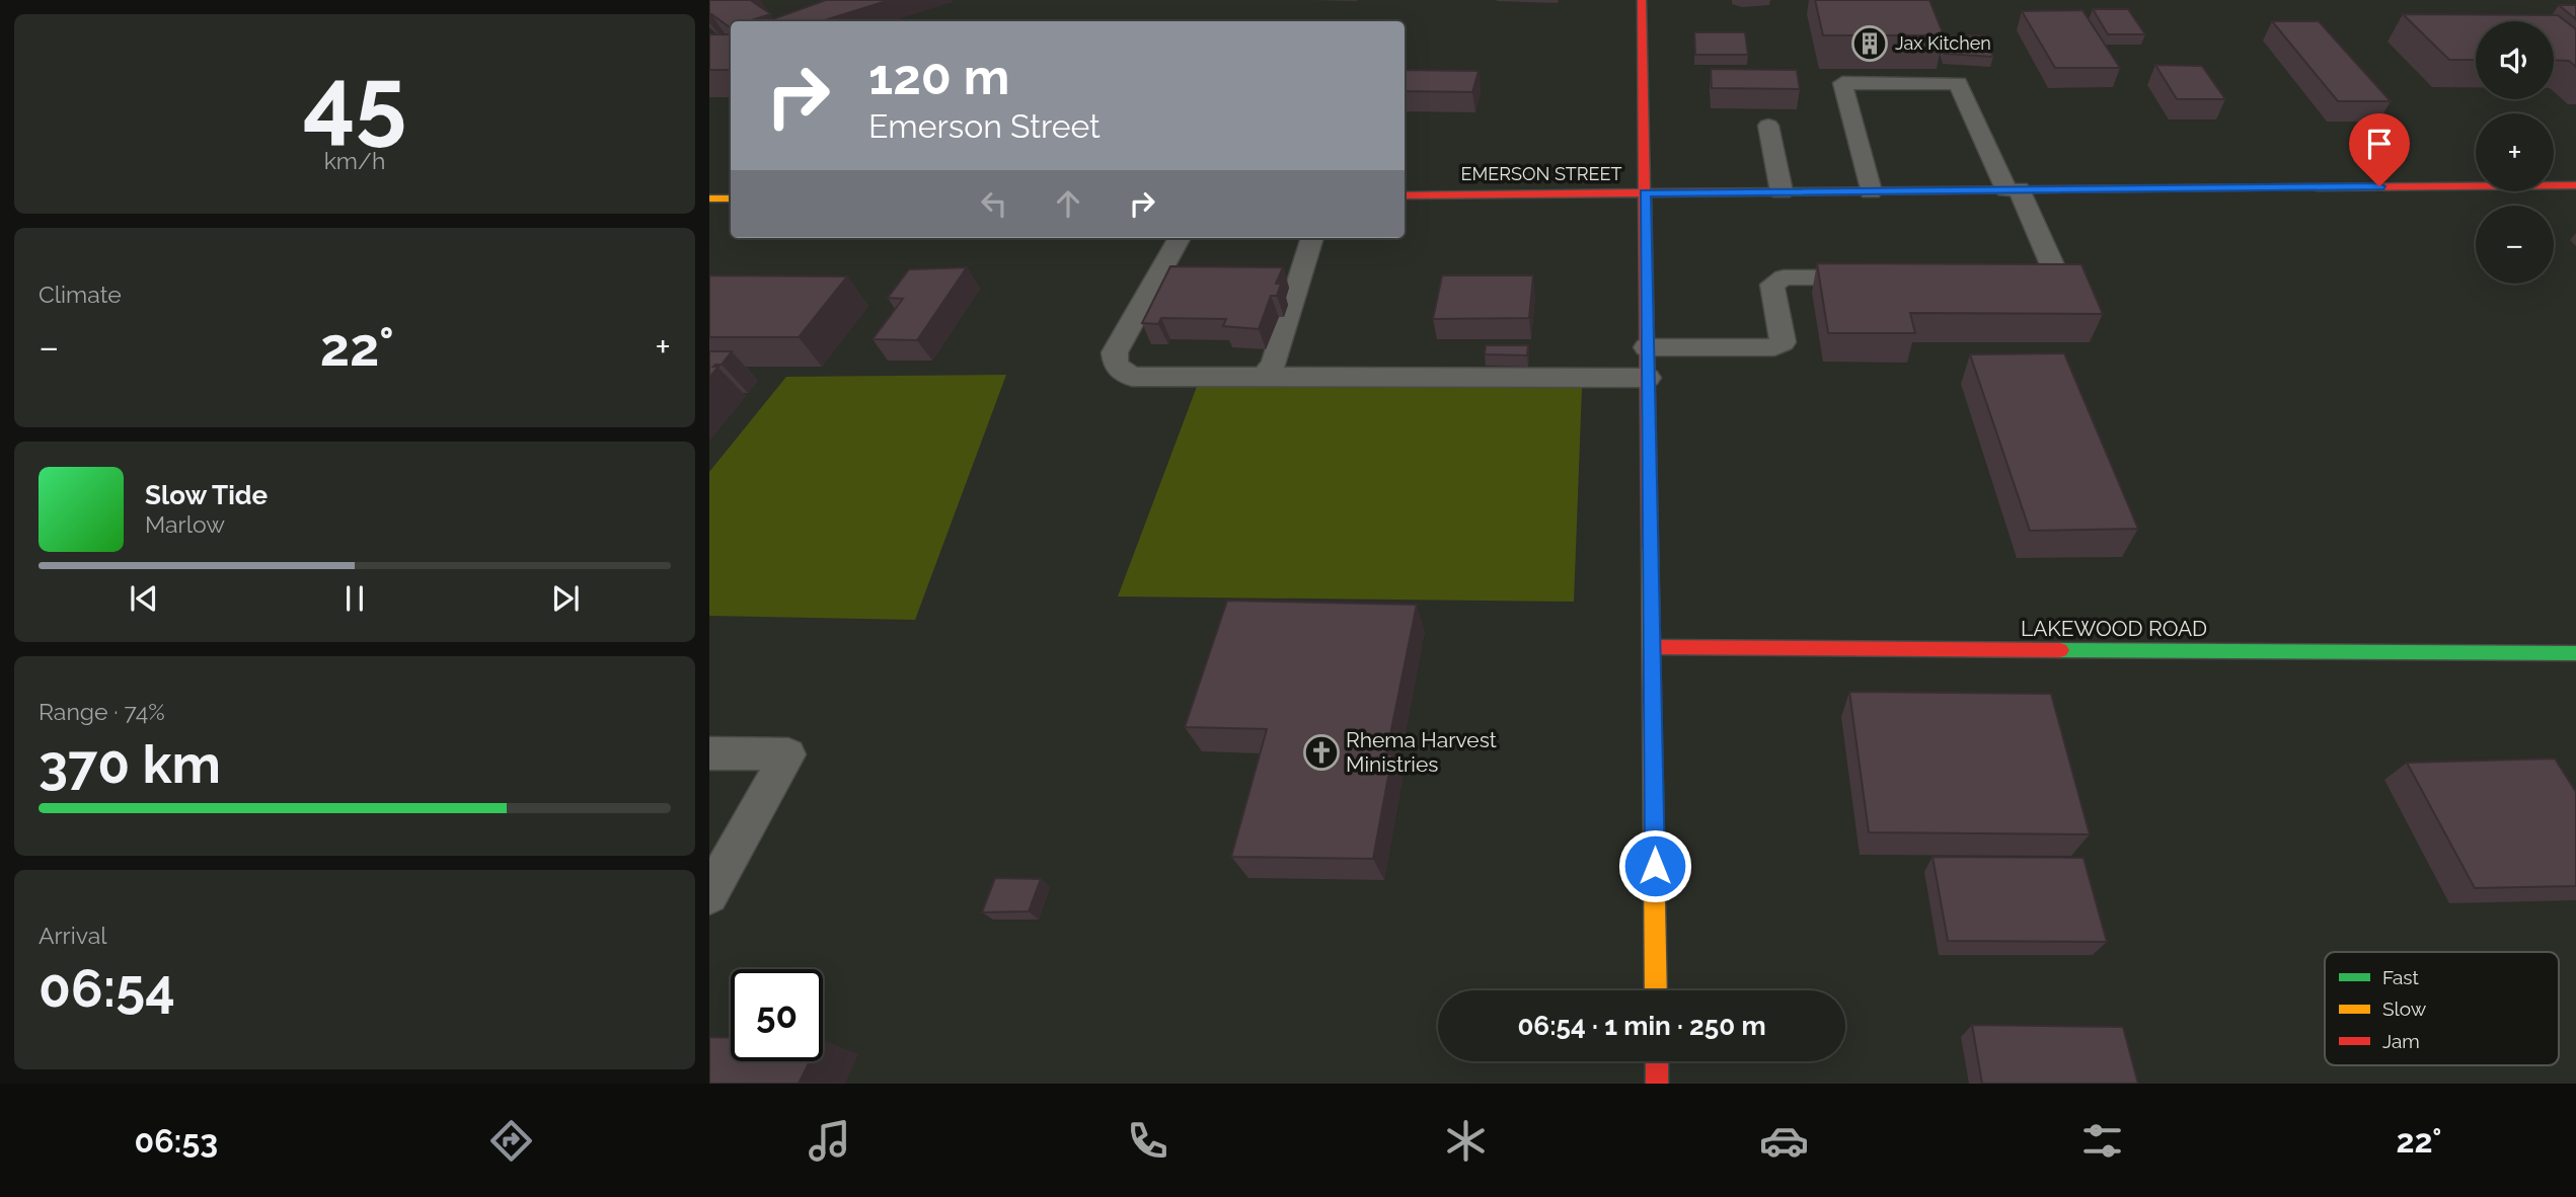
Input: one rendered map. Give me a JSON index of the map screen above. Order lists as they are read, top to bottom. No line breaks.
{"streets":{"main road":["EMERSON STREET","LAKEWOOD ROAD"]},"places":{"building":["Jax Kitchen"],"church":["Rhema Harvest Ministries"]},"legend":["Fast","Slow","Jam"],"page":{"tile":[["45","km/h"],"Climate",["Range · 74%","370 km"],["Arrival","06:54"]],"map_buttons":["+","−"],"turn":["120 m","Emerson Street"],"heat":["−","22°","+"],"song":["Slow Tide","Marlow"],"limit":"50","trip":"06:54 · 1 min · 250 m","tabs":["06:53","22°"]}}
